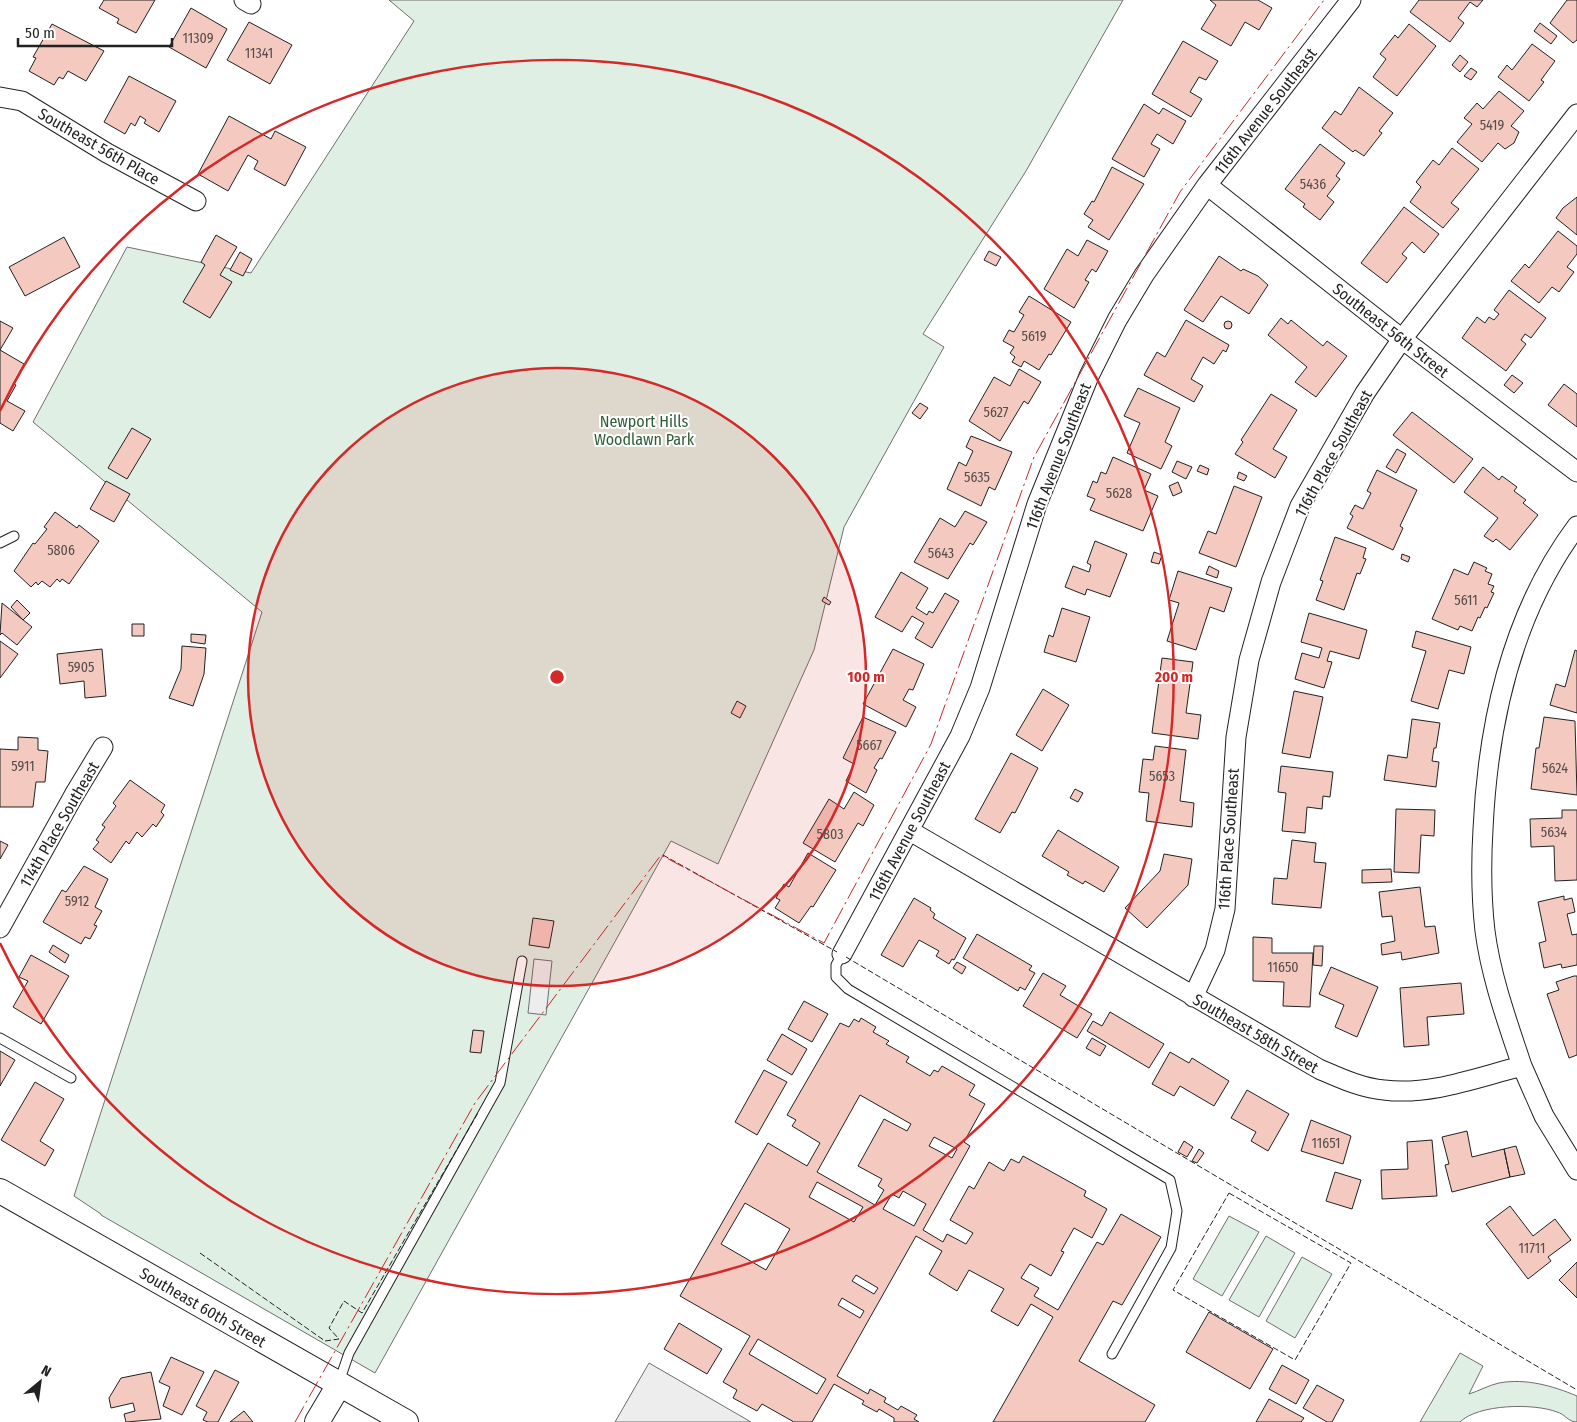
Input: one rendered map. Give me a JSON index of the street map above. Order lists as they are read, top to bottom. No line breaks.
{"streets":{"street":["116th Avenue Southeast","Southeast 56th Place","Southeast 56th Street","116th Place Southeast","114th Place Southeast","Southeast 58th Street","Southeast 60th Street"]},"crossings":[["116th Avenue Southeast","Southeast 56th Street"],["116th Avenue Southeast","Southeast 58th Street"],["Southeast 56th Street","116th Place Southeast"],["116th Place Southeast","Southeast 58th Street"]],"parks":["Newport Hills Woodlawn Park"],"house_numbers":["11309","11341","5419","5436","5619","5627","5635","5628","5806","5643","5611","5905","5667","5911","5624","5653","5634","5803","5912","11650","11651","11711"],"scale_bar":"50 m","north":"top right","rings":["100 m","200 m"]}
